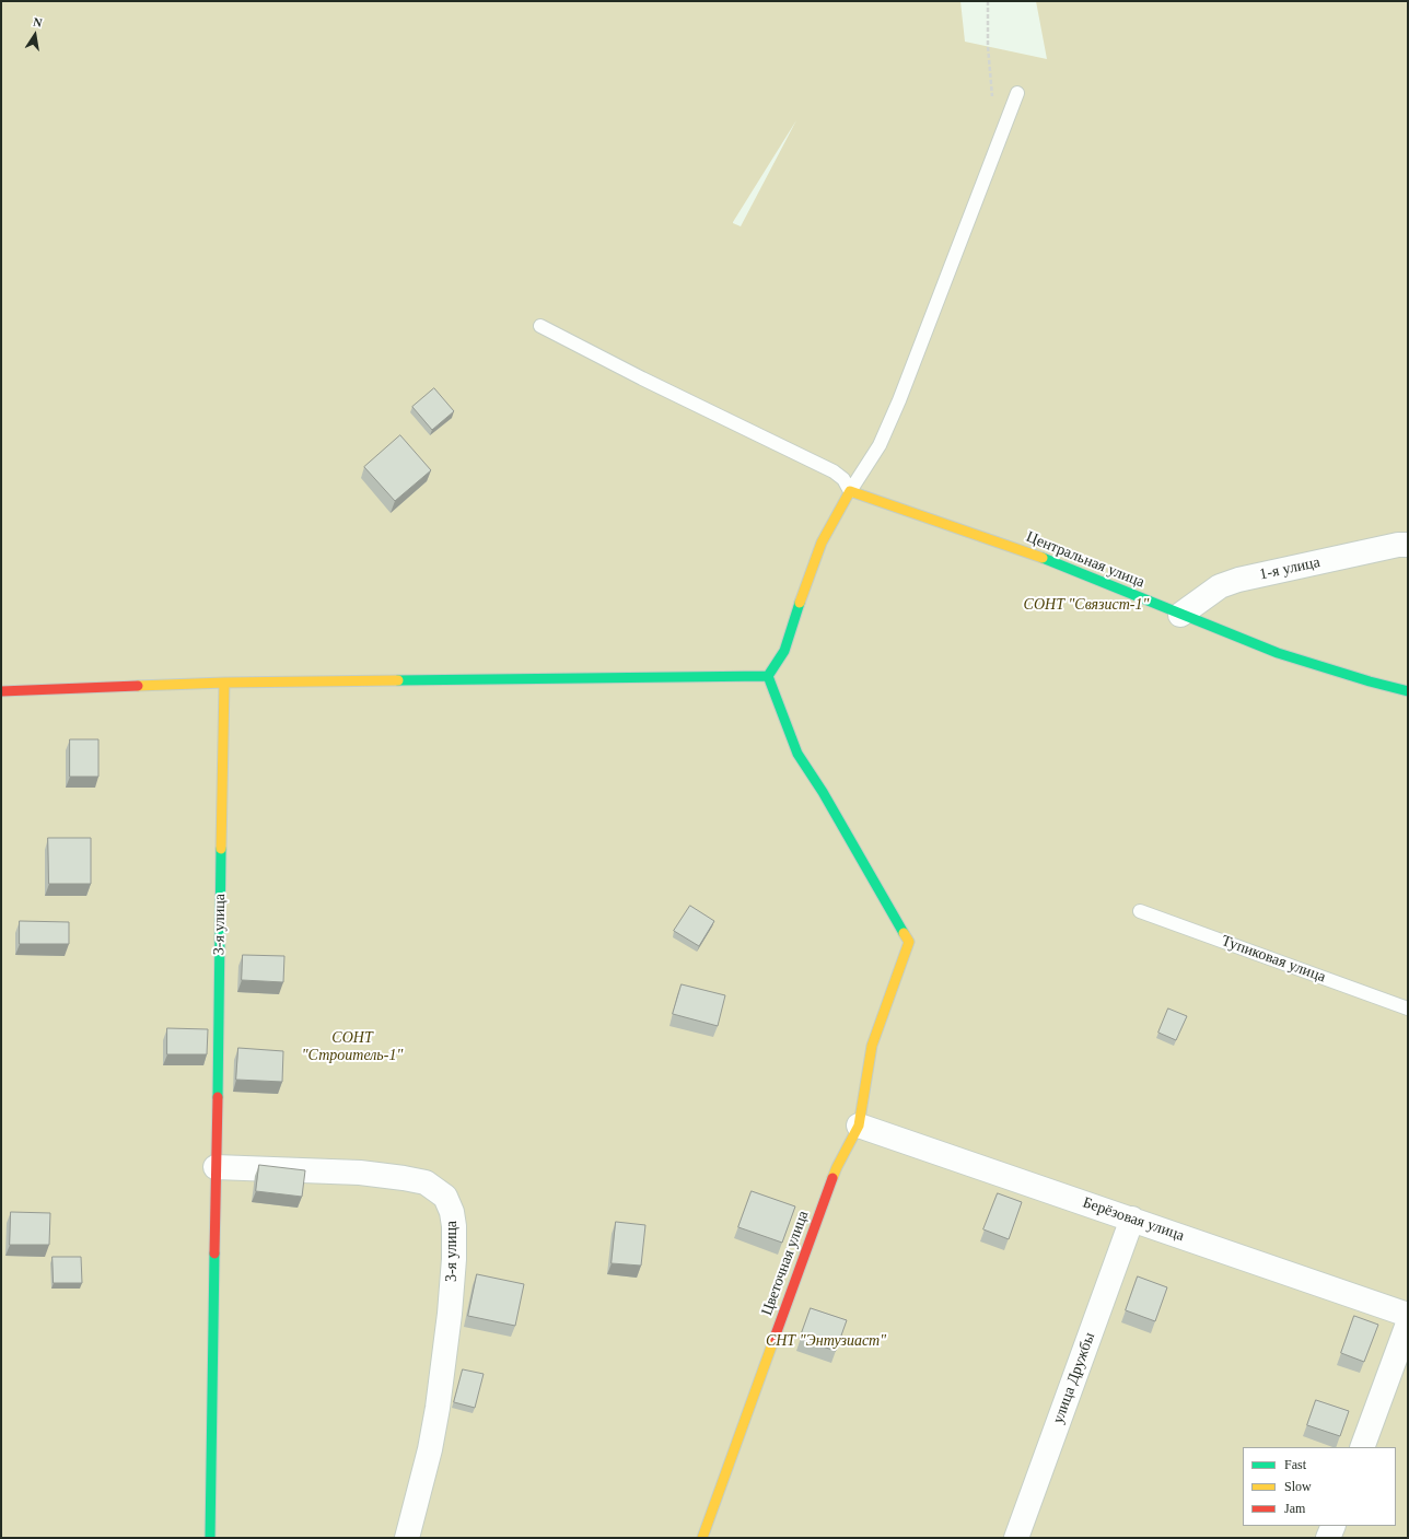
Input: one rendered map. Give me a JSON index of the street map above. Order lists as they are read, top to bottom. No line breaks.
{"streets":{"street":["Центральная улица","1-я улица","3-я улица","Берёзовая улица","Цветочная улица","улица Дружбы"],"lane":["Тупиковая улица"]},"crossings":[["Центральная улица","1-я улица"],["Берёзовая улица","Цветочная улица"],["Берёзовая улица","улица Дружбы"]],"parks":["СОНТ \"Связист-1\"","СОНТ \"Строитель-1\"","СНТ \"Энтузиаст\""],"legend":["Fast","Slow","Jam"],"north":"top"}
